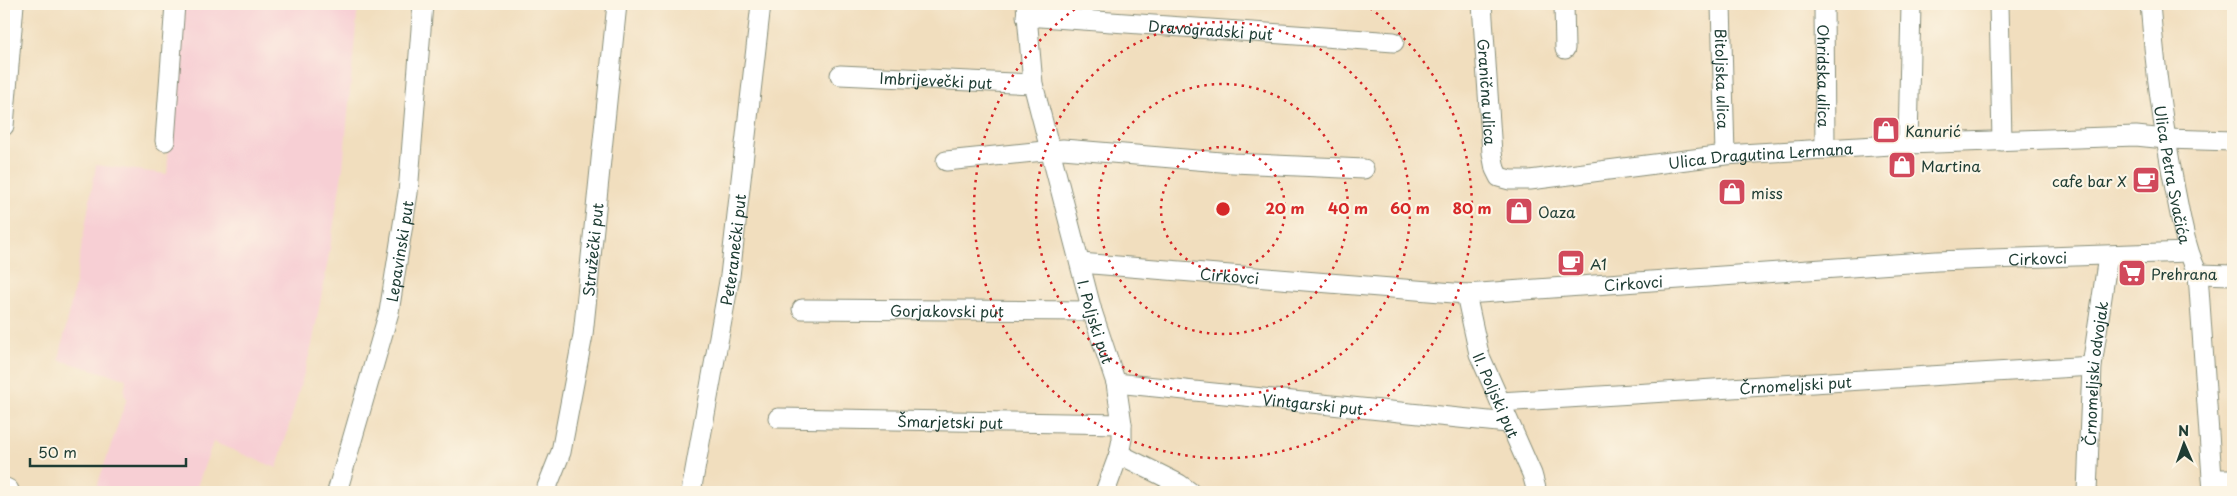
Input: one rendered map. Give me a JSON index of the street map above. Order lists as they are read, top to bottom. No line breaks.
{"streets":{"street":["Dravogradski put","Ohridska ulica","Bitoljska ulica","Imbrijevečki put","Granična ulica","Ulica Dragutina Lermana","Ulica Petra Svačića","Peteranečki put","Stružečki put","Lepavinski put","Cirkovci","Gorjakovski put","I. Poljski put","Črnomeljski odvojak","Črnomeljski put","II. Poljski put","Vintgarski put","Šmarjetski put"]},"crossings":[["Dravogradski put","I. Poljski put"],["Ohridska ulica","Ulica Dragutina Lermana"],["Bitoljska ulica","Ulica Dragutina Lermana"],["Imbrijevečki put","I. Poljski put"],["Granična ulica","Ulica Dragutina Lermana"],["Ulica Dragutina Lermana","Ulica Petra Svačića"],["Ulica Petra Svačića","Cirkovci"],["Cirkovci","I. Poljski put"],["Cirkovci","Črnomeljski odvojak"],["Cirkovci","II. Poljski put"],["Gorjakovski put","I. Poljski put"],["I. Poljski put","Vintgarski put"],["I. Poljski put","Šmarjetski put"],["Črnomeljski odvojak","Črnomeljski put"],["Črnomeljski put","II. Poljski put"],["II. Poljski put","Vintgarski put"]],"places":{"shop":["Kanurić","Martina","miss","Oaza"],"cafe":["cafe bar X","A1"],"supermarket":["Prehrana"]},"scale_bar":"50 m","north":"top","rings":["20 m","40 m","60 m","80 m"]}
